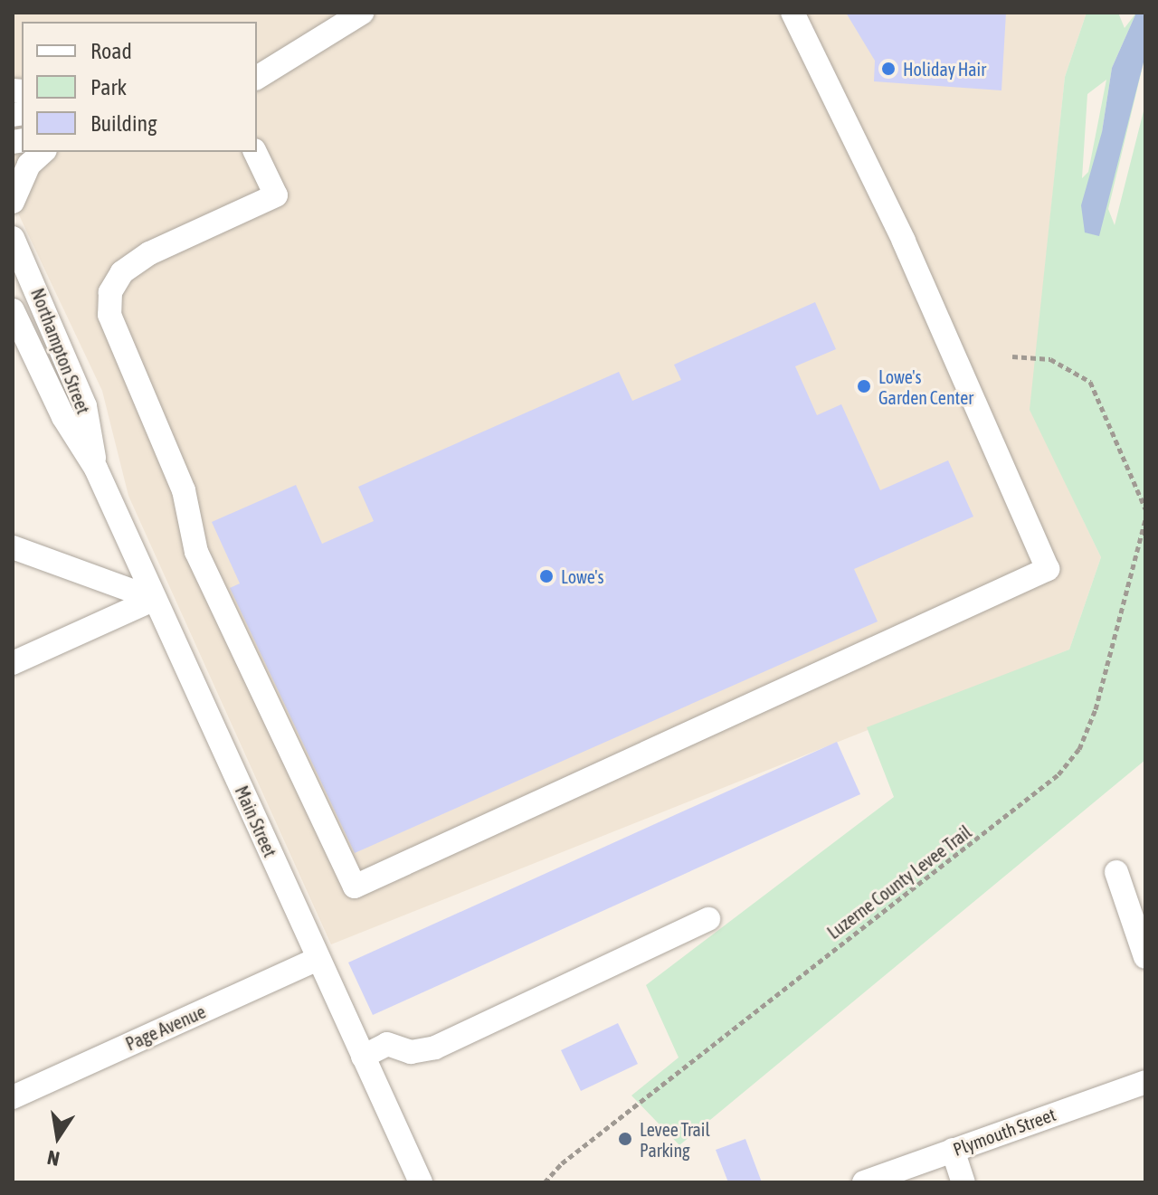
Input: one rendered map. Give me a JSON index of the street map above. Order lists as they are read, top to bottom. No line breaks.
{"streets":{"street":["Northampton Street","Main Street","Page Avenue","Plymouth Street"],"path":["Luzerne County Levee Trail"]},"crossings":[["Northampton Street","Main Street"],["Main Street","Page Avenue"]],"places":["Holiday Hair","Lowe's Garden Center","Lowe's","Levee Trail Parking"],"legend":["Road","Park","Building"],"north":"bottom"}
